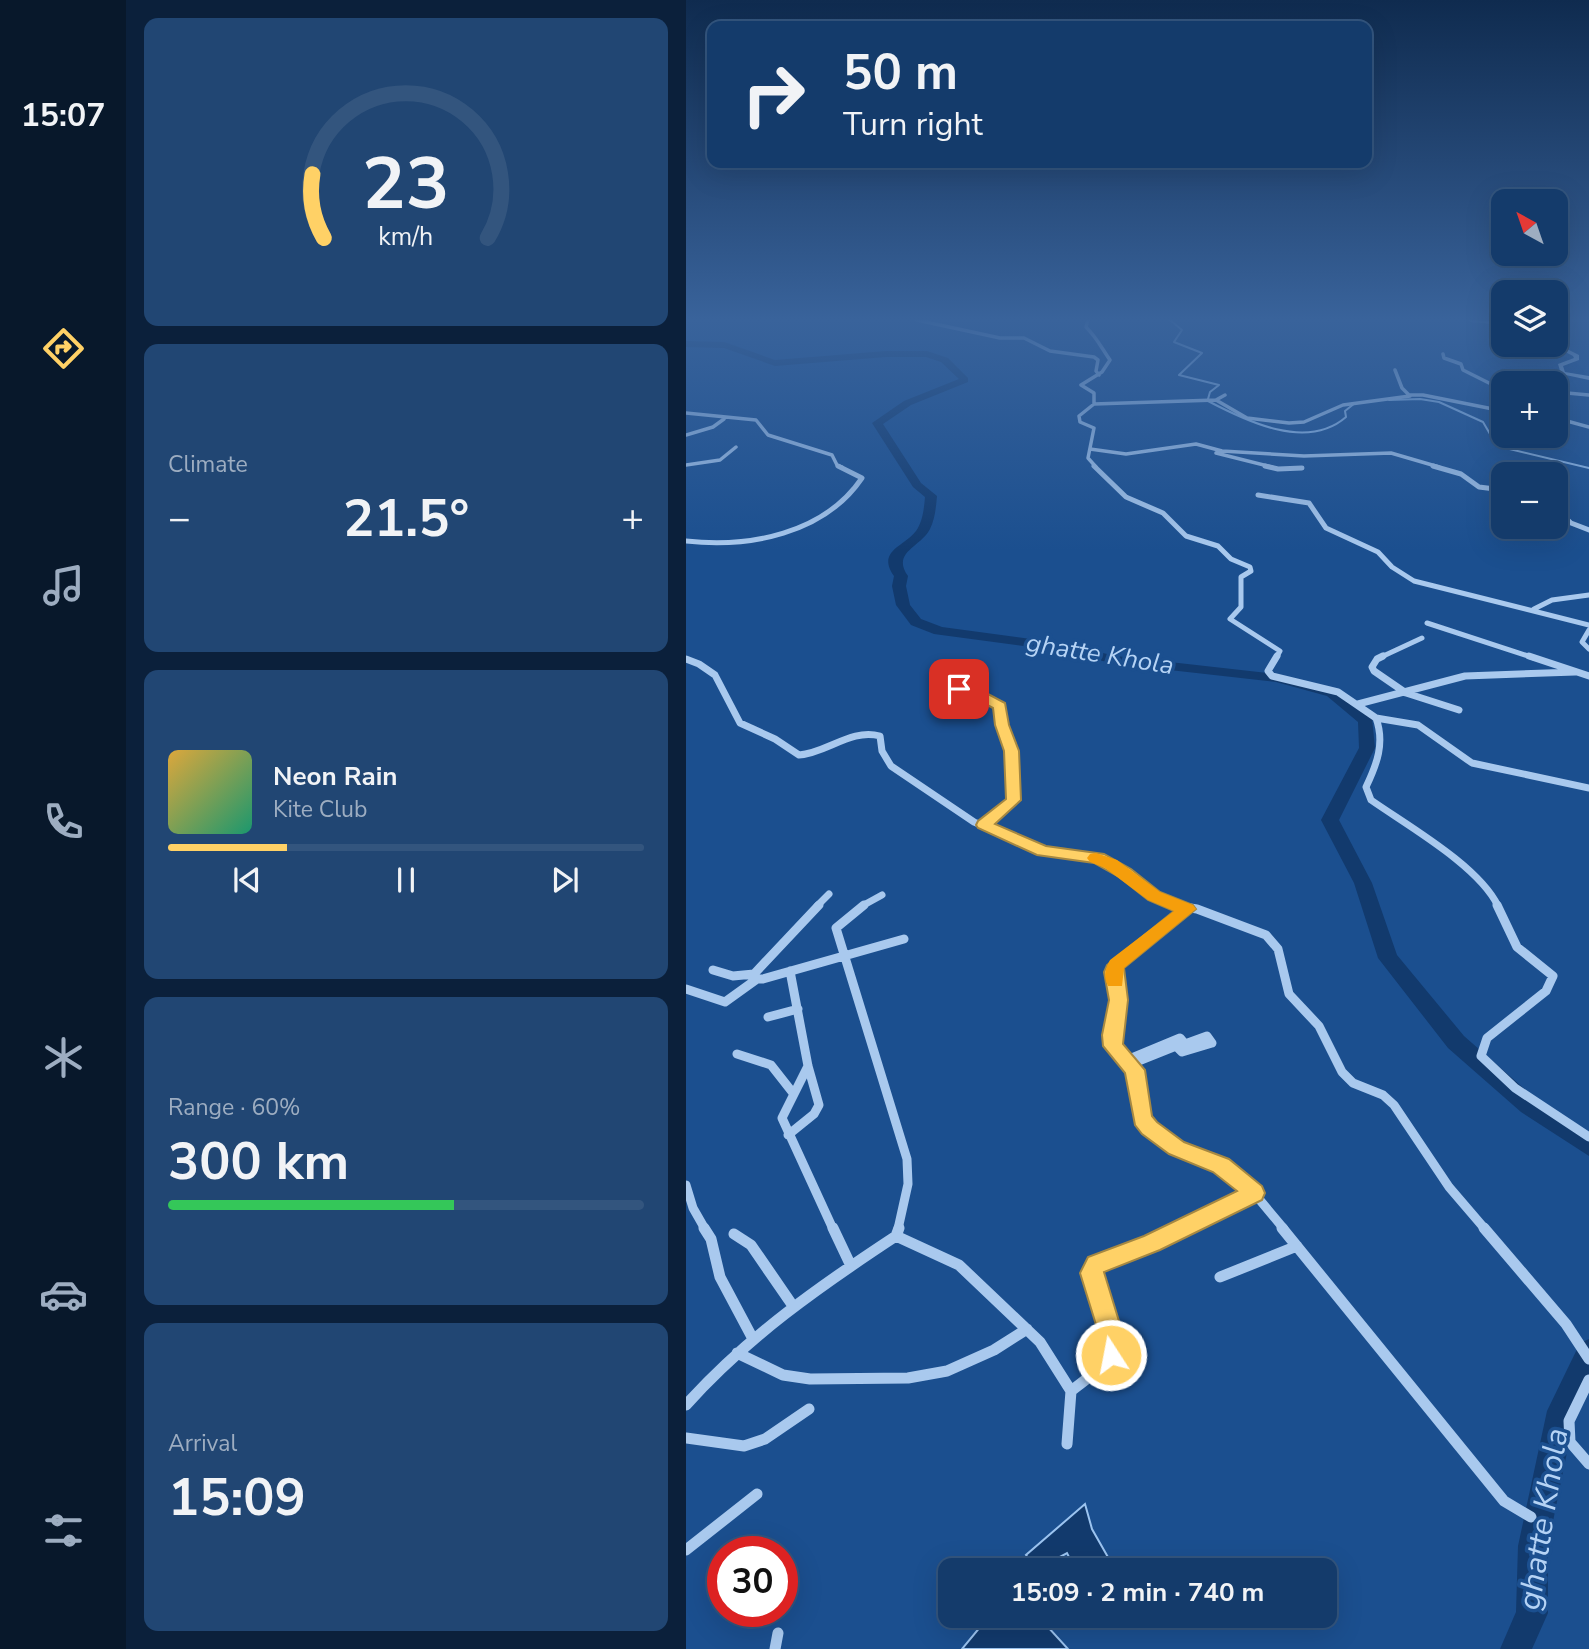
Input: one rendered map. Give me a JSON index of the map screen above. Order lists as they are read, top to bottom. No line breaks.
{"water":["ghatte Khola"],"north":"top left","page":{"tabs":"15:07","turn":["50 m","Turn right"],"map_buttons":["+","−"],"tile":["Climate",["Range · 60%","300 km"],["Arrival","15:09"]],"heat":["−","21.5°","+"],"song":["Neon Rain","Kite Club"],"limit":"30","trip":"15:09 · 2 min · 740 m","gauge":["23","km/h"]}}
